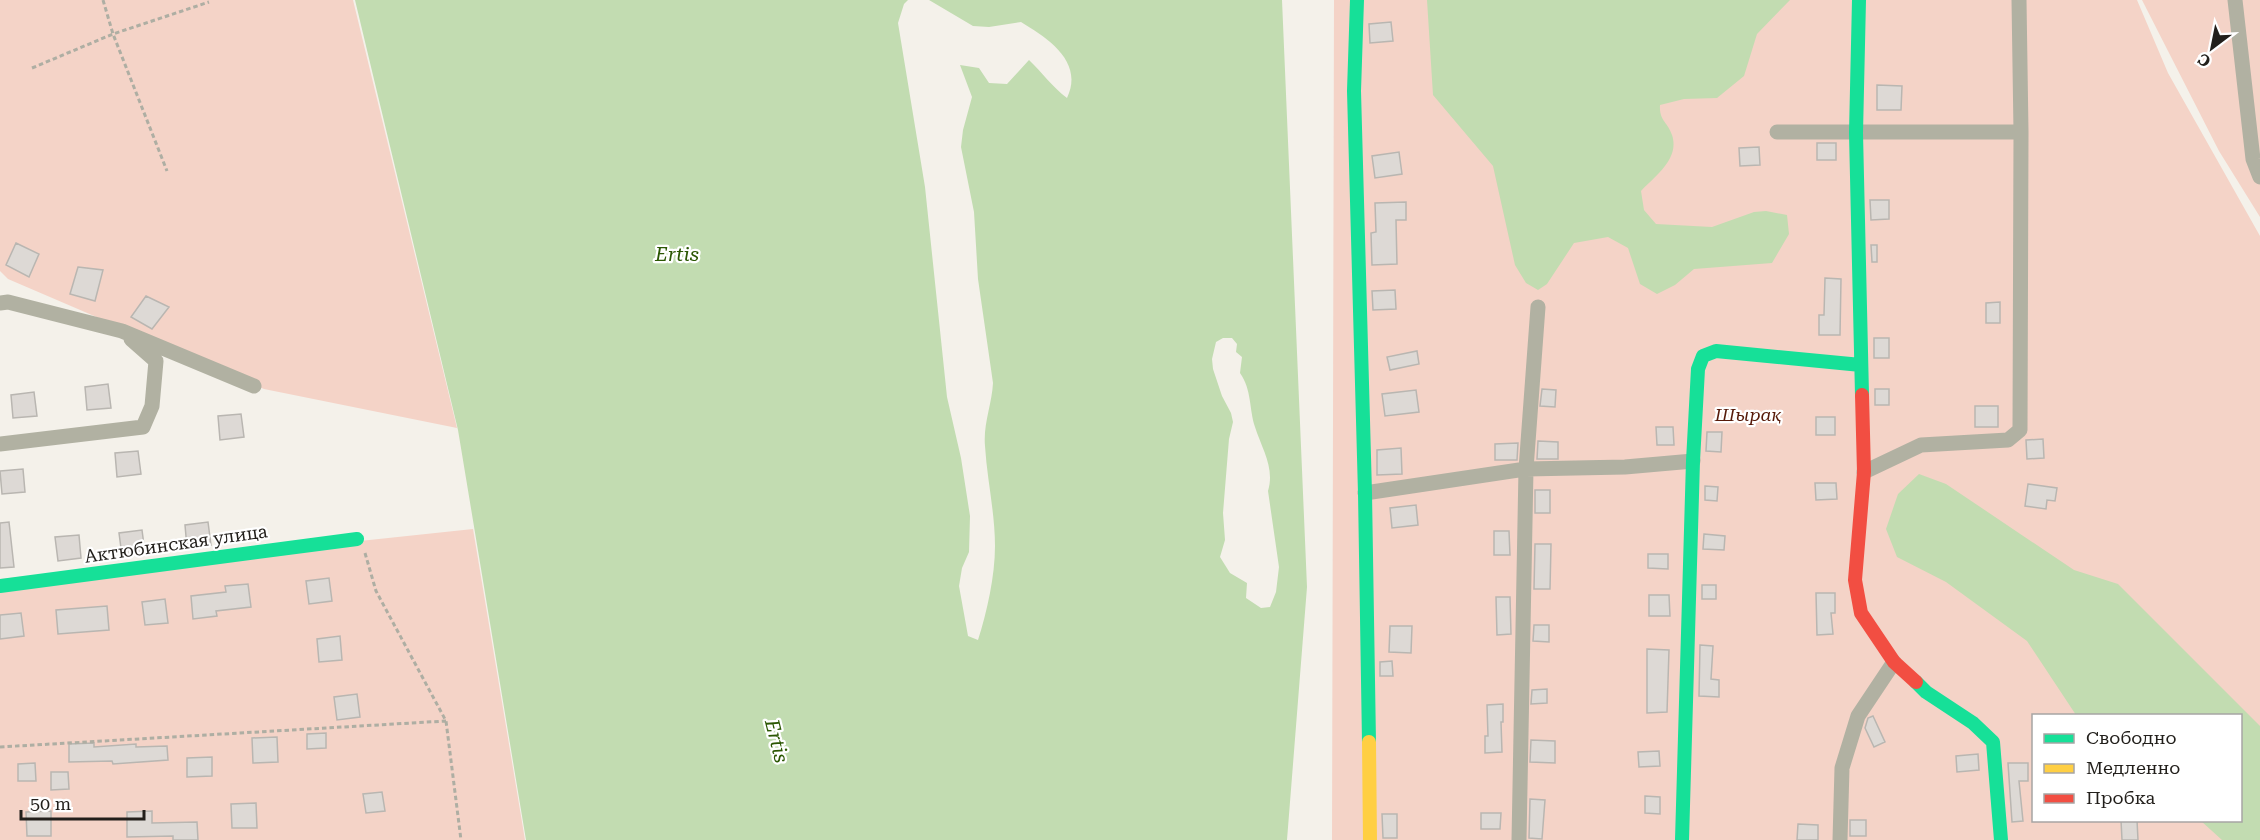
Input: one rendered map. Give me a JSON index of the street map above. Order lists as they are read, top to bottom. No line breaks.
{"streets":{"street":["Актюбинская улица"]},"water":["Ertis"],"parks":["Шырақ"],"legend":["Свободно","Медленно","Пробка"],"scale_bar":"50 m","north":"bottom left"}
